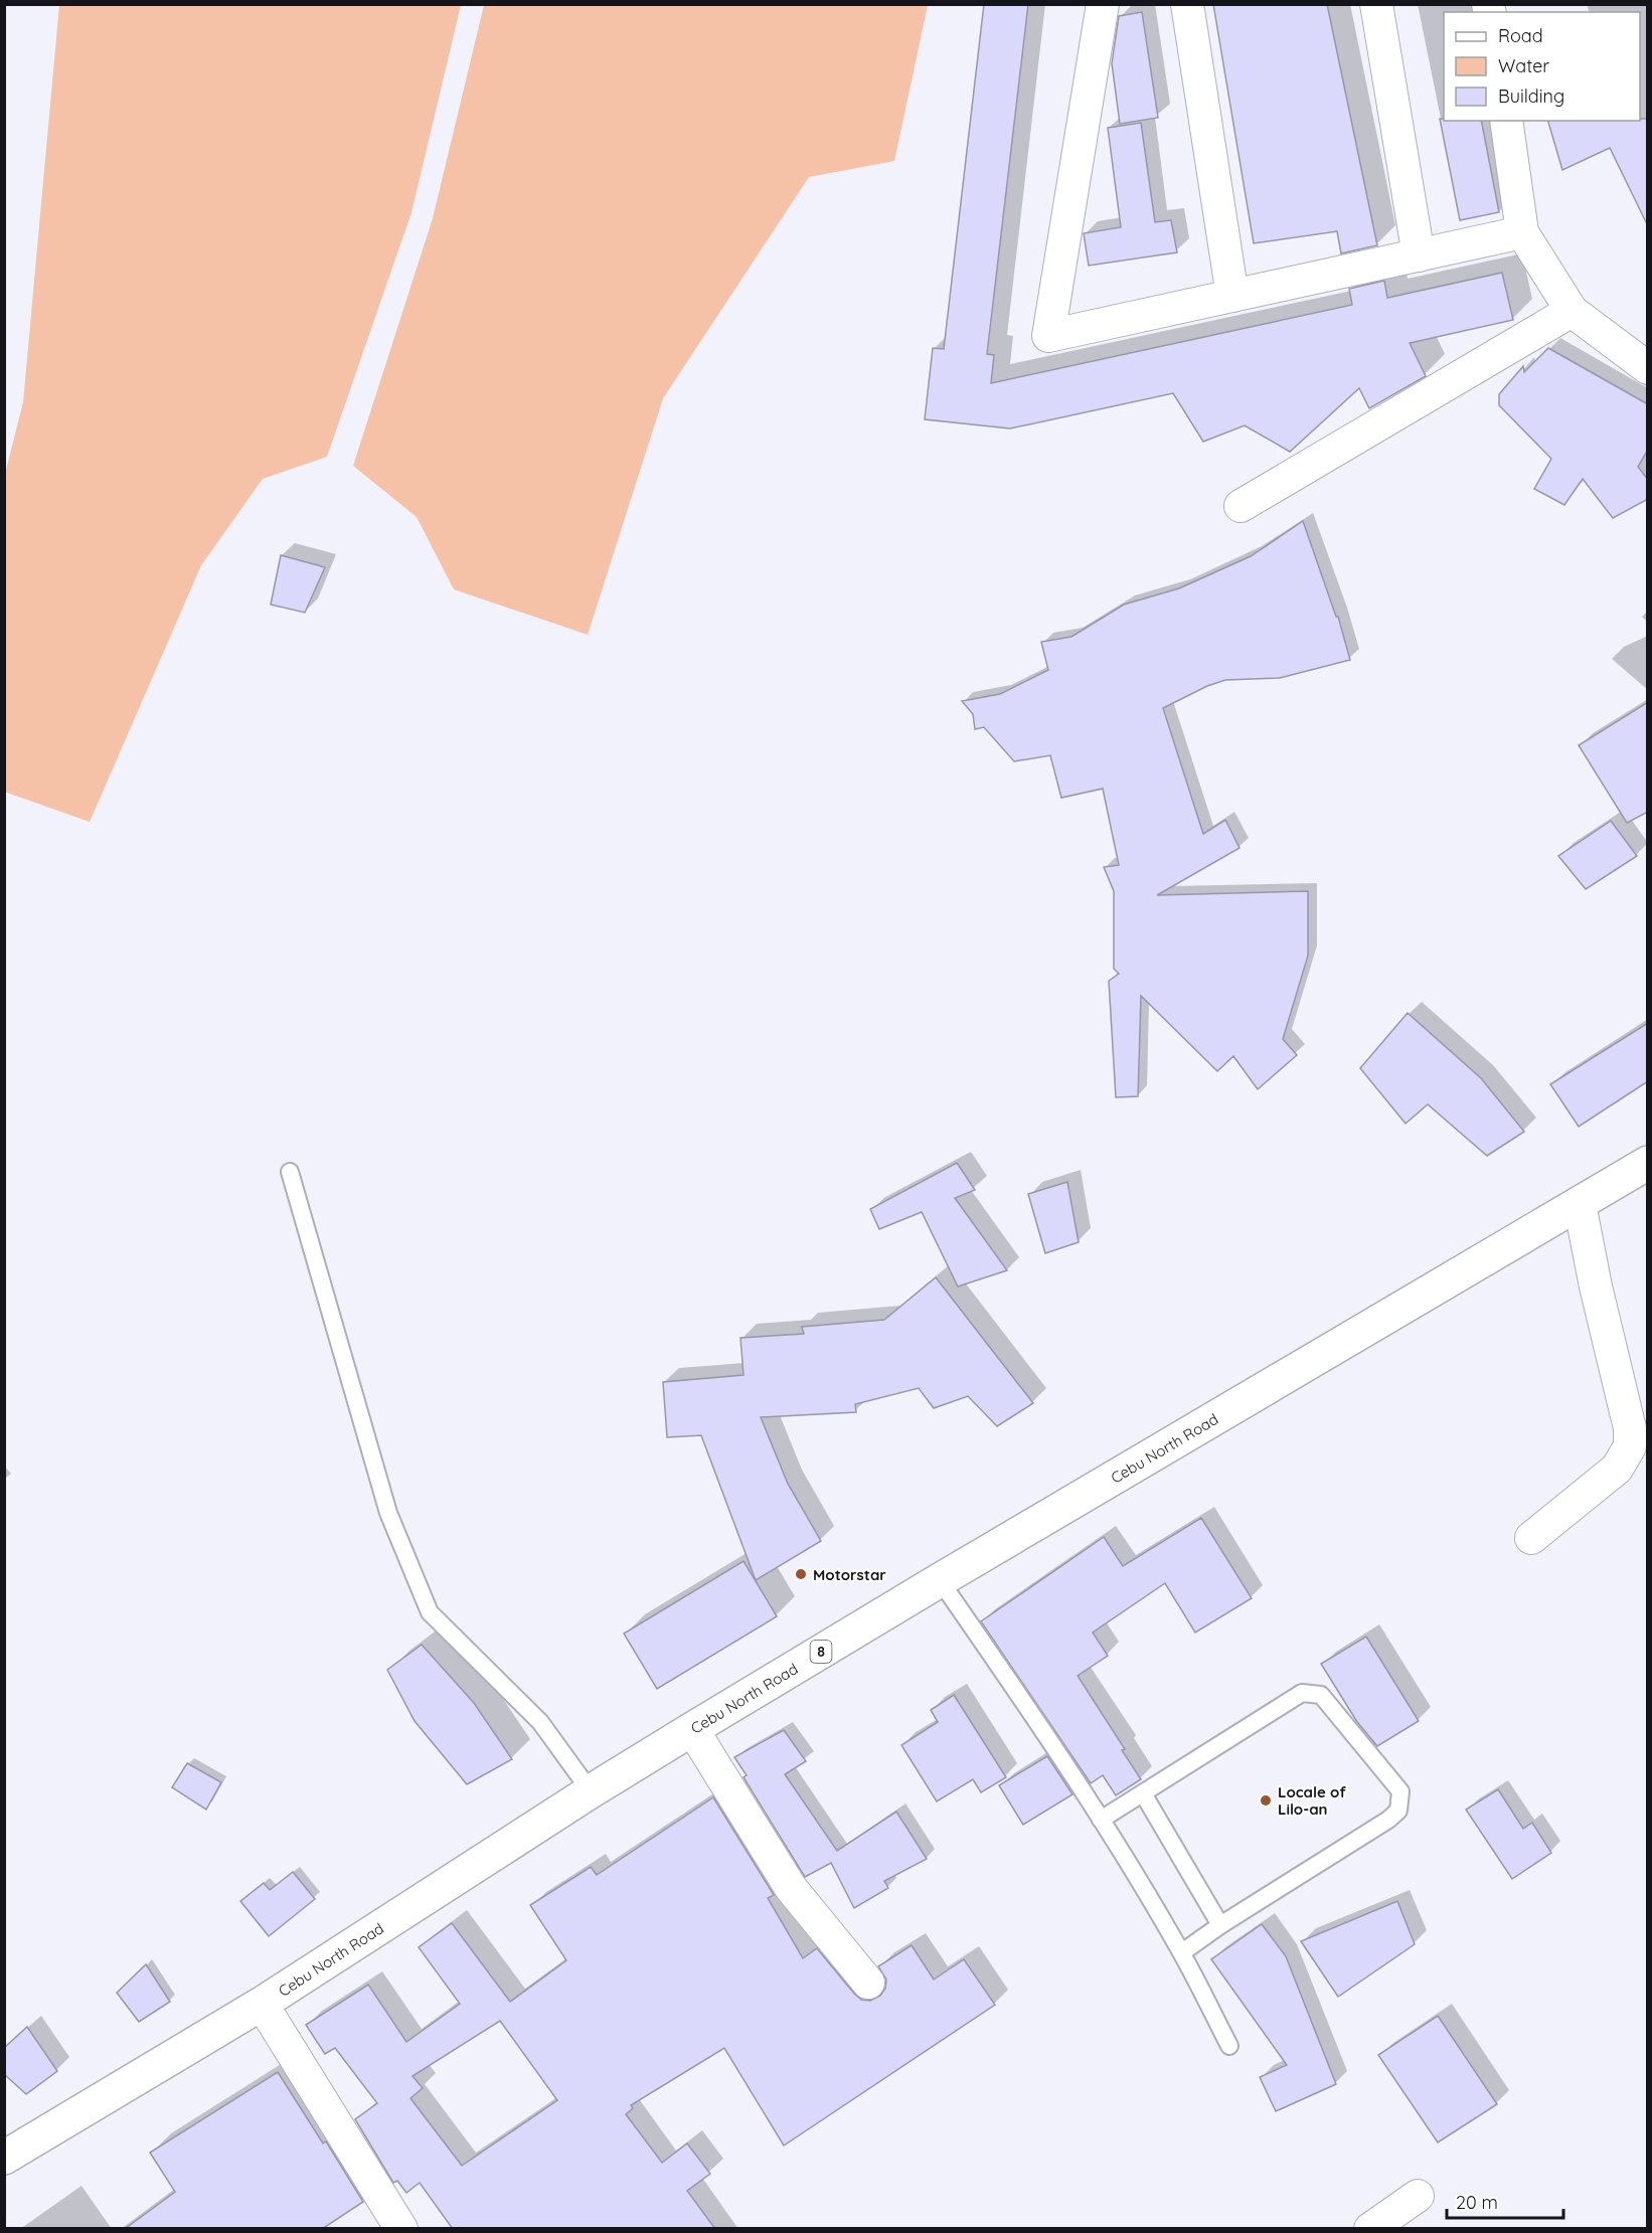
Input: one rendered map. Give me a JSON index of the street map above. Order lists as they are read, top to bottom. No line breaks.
{"streets":{"main road":["Cebu North Road","8"]},"places":["Motorstar","Locale of Lilo-an"],"legend":["Road","Water","Building"],"scale_bar":"20 m"}
